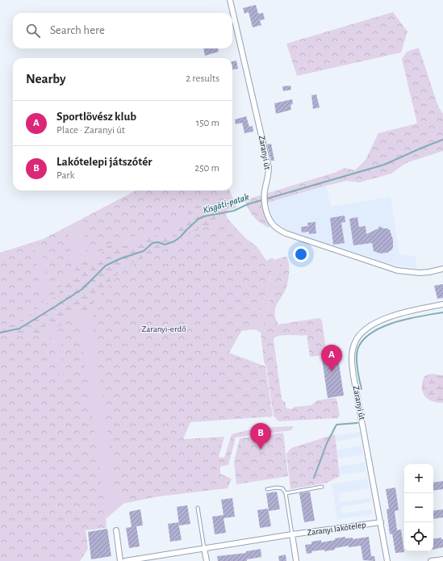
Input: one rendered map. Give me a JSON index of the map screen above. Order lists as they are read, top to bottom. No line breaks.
{"streets":{"street":["Zaranyi út","Zaranyi lakótelep"]},"crossings":[["Zaranyi út","Zaranyi lakótelep"]],"water":["Kisgáti-patak"],"parks":["Zaranyi-erdő"],"page":{"search":"Search here","heading":["Nearby","2 results"],"list":[{"mark":"A","name":"Sportlövész klub","note":"Place · Zaranyi út","value":"150 m"},{"mark":"B","name":"Lakótelepi játszótér","note":"Park","value":"250 m"}],"pins":["A","B"],"map_buttons":["+","−"]}}
